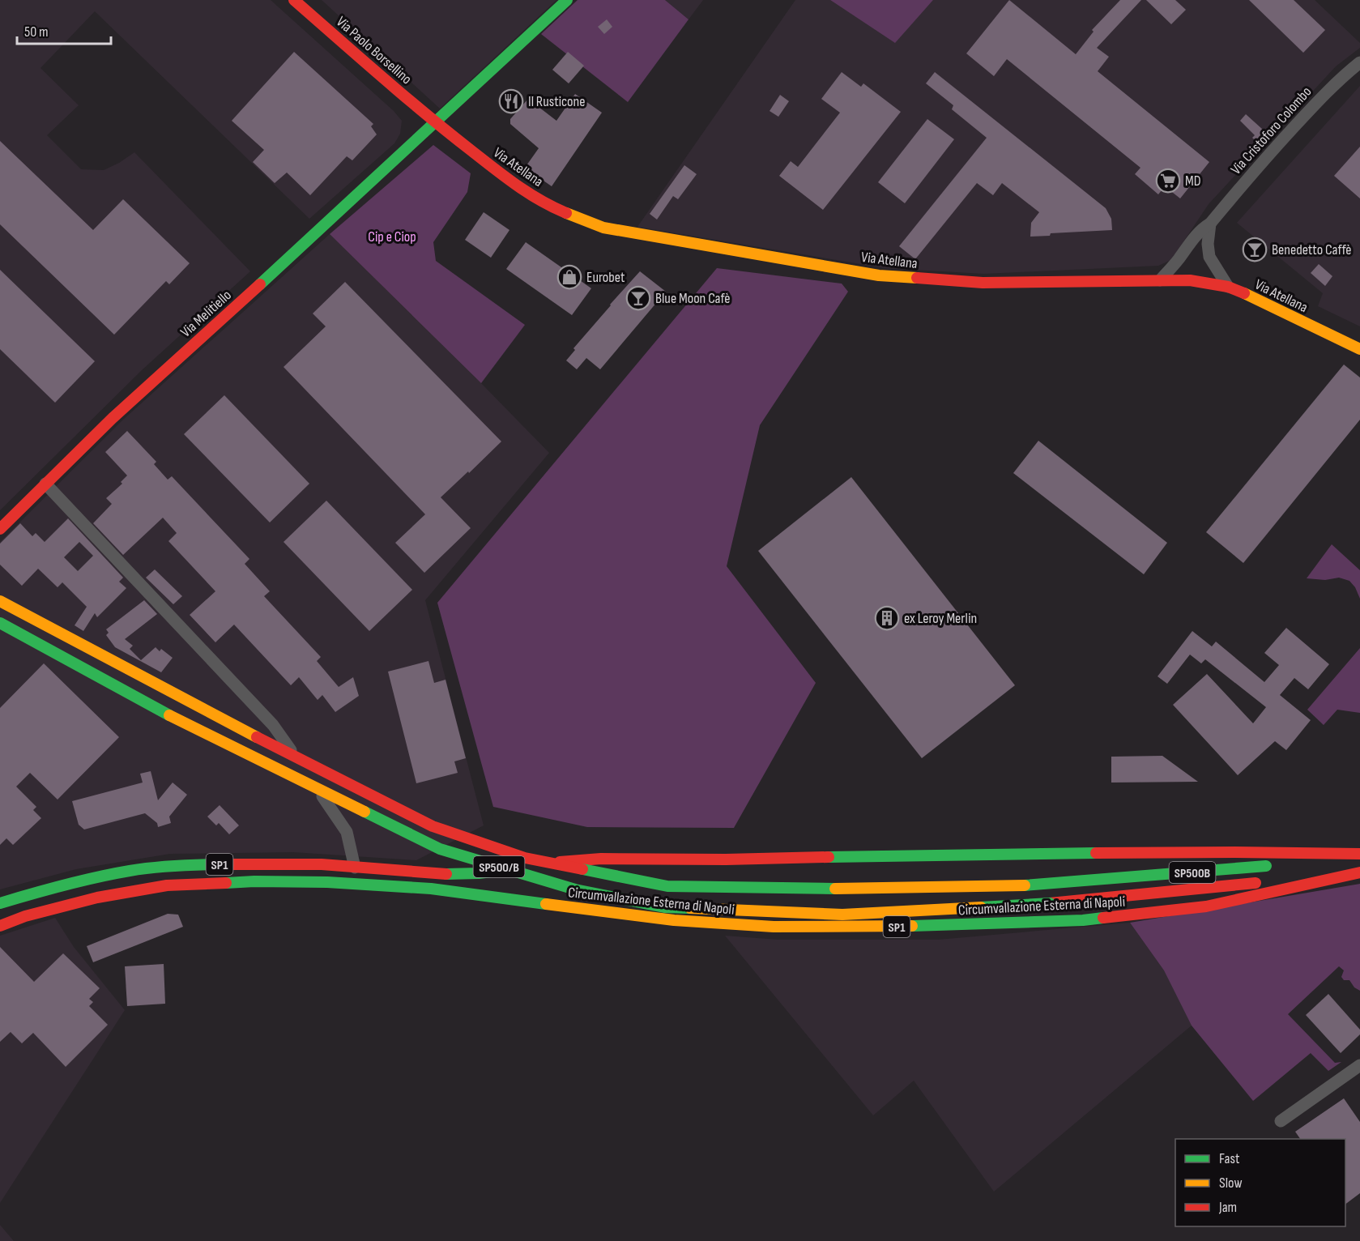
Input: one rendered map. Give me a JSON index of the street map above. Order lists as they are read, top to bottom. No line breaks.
{"streets":{"main road":["Via Paolo Borsellino","Via Atellana","Via Melitiello","SP1","SP500/B","SP500B","Circumvallazione Esterna di Napoli"],"street":["Via Cristoforo Colombo"]},"crossings":[["Via Paolo Borsellino","Via Atellana"],["Via Paolo Borsellino","Via Melitiello"],["Via Cristoforo Colombo","Via Atellana"],["Via Atellana","Via Melitiello"],["SP500/B","SP500B"],["SP500B","Circumvallazione Esterna di Napoli"]],"parks":["Cip e Ciop"],"places":{"restaurant":["Il Rusticone"],"supermarket":["MD"],"bar":["Benedetto Caffè","Blue Moon Cafè"],"shop":["Eurobet"],"building":["ex Leroy Merlin"]},"legend":["Fast","Slow","Jam"],"scale_bar":"50 m"}
